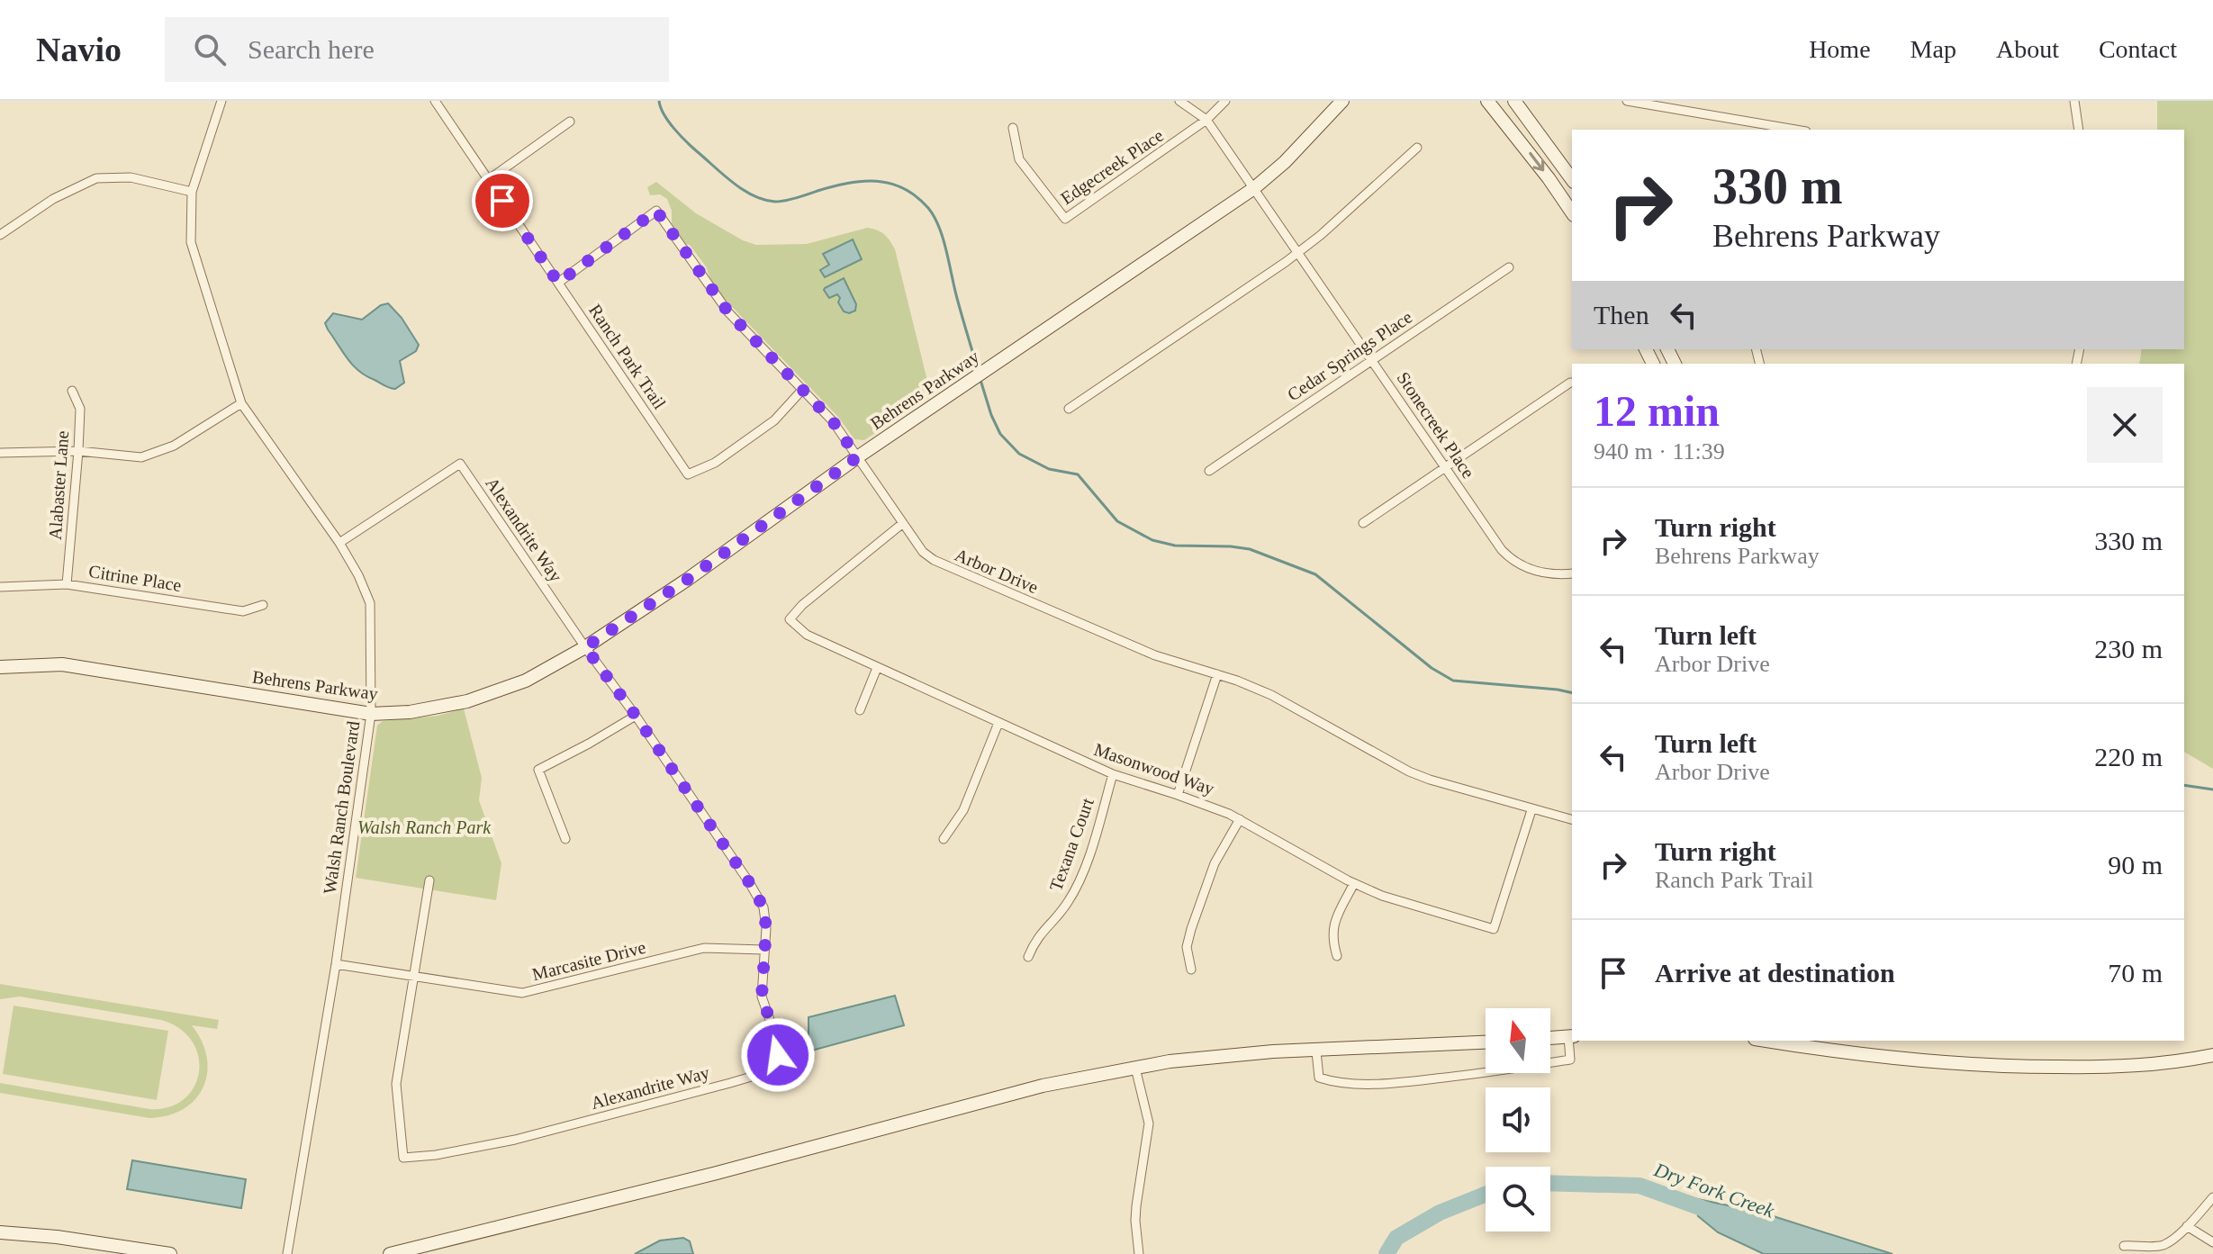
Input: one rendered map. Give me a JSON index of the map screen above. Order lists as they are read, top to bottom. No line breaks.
{"streets":{"street":["Edgecreek Place","Cedar Springs Place","Ranch Park Trail","Behrens Parkway","Stonecreek Place","Alabaster Lane","Alexandrite Way","Arbor Drive","Citrine Place","Masonwood Way","Walsh Ranch Boulevard","Texana Court","Marcasite Drive"]},"crossings":[["Edgecreek Place","Stonecreek Place"],["Cedar Springs Place","Stonecreek Place"],["Ranch Park Trail","Arbor Drive"],["Behrens Parkway","Stonecreek Place"],["Behrens Parkway","Alexandrite Way"],["Behrens Parkway","Arbor Drive"],["Behrens Parkway","Walsh Ranch Boulevard"],["Alabaster Lane","Citrine Place"],["Alexandrite Way","Walsh Ranch Boulevard"],["Alexandrite Way","Marcasite Drive"],["Arbor Drive","Masonwood Way"],["Masonwood Way","Texana Court"],["Walsh Ranch Boulevard","Marcasite Drive"]],"water":["Dry Fork Creek"],"parks":["Walsh Ranch Park"],"north":"top","page":{"header":"Navio","search":"Search here","nav":["Home","Map","About","Contact"],"turn":["330 m","Behrens Parkway"],"then":"Then","heading":["12 min","940 m · 11:39"],"list":[{"name":"Turn right","note":"Behrens Parkway","value":"330 m"},{"name":"Turn left","note":"Arbor Drive","value":"230 m"},{"name":"Turn left","note":"Arbor Drive","value":"220 m"},{"name":"Turn right","note":"Ranch Park Trail","value":"90 m"},{"name":"Arrive at destination","value":"70 m"}]}}
